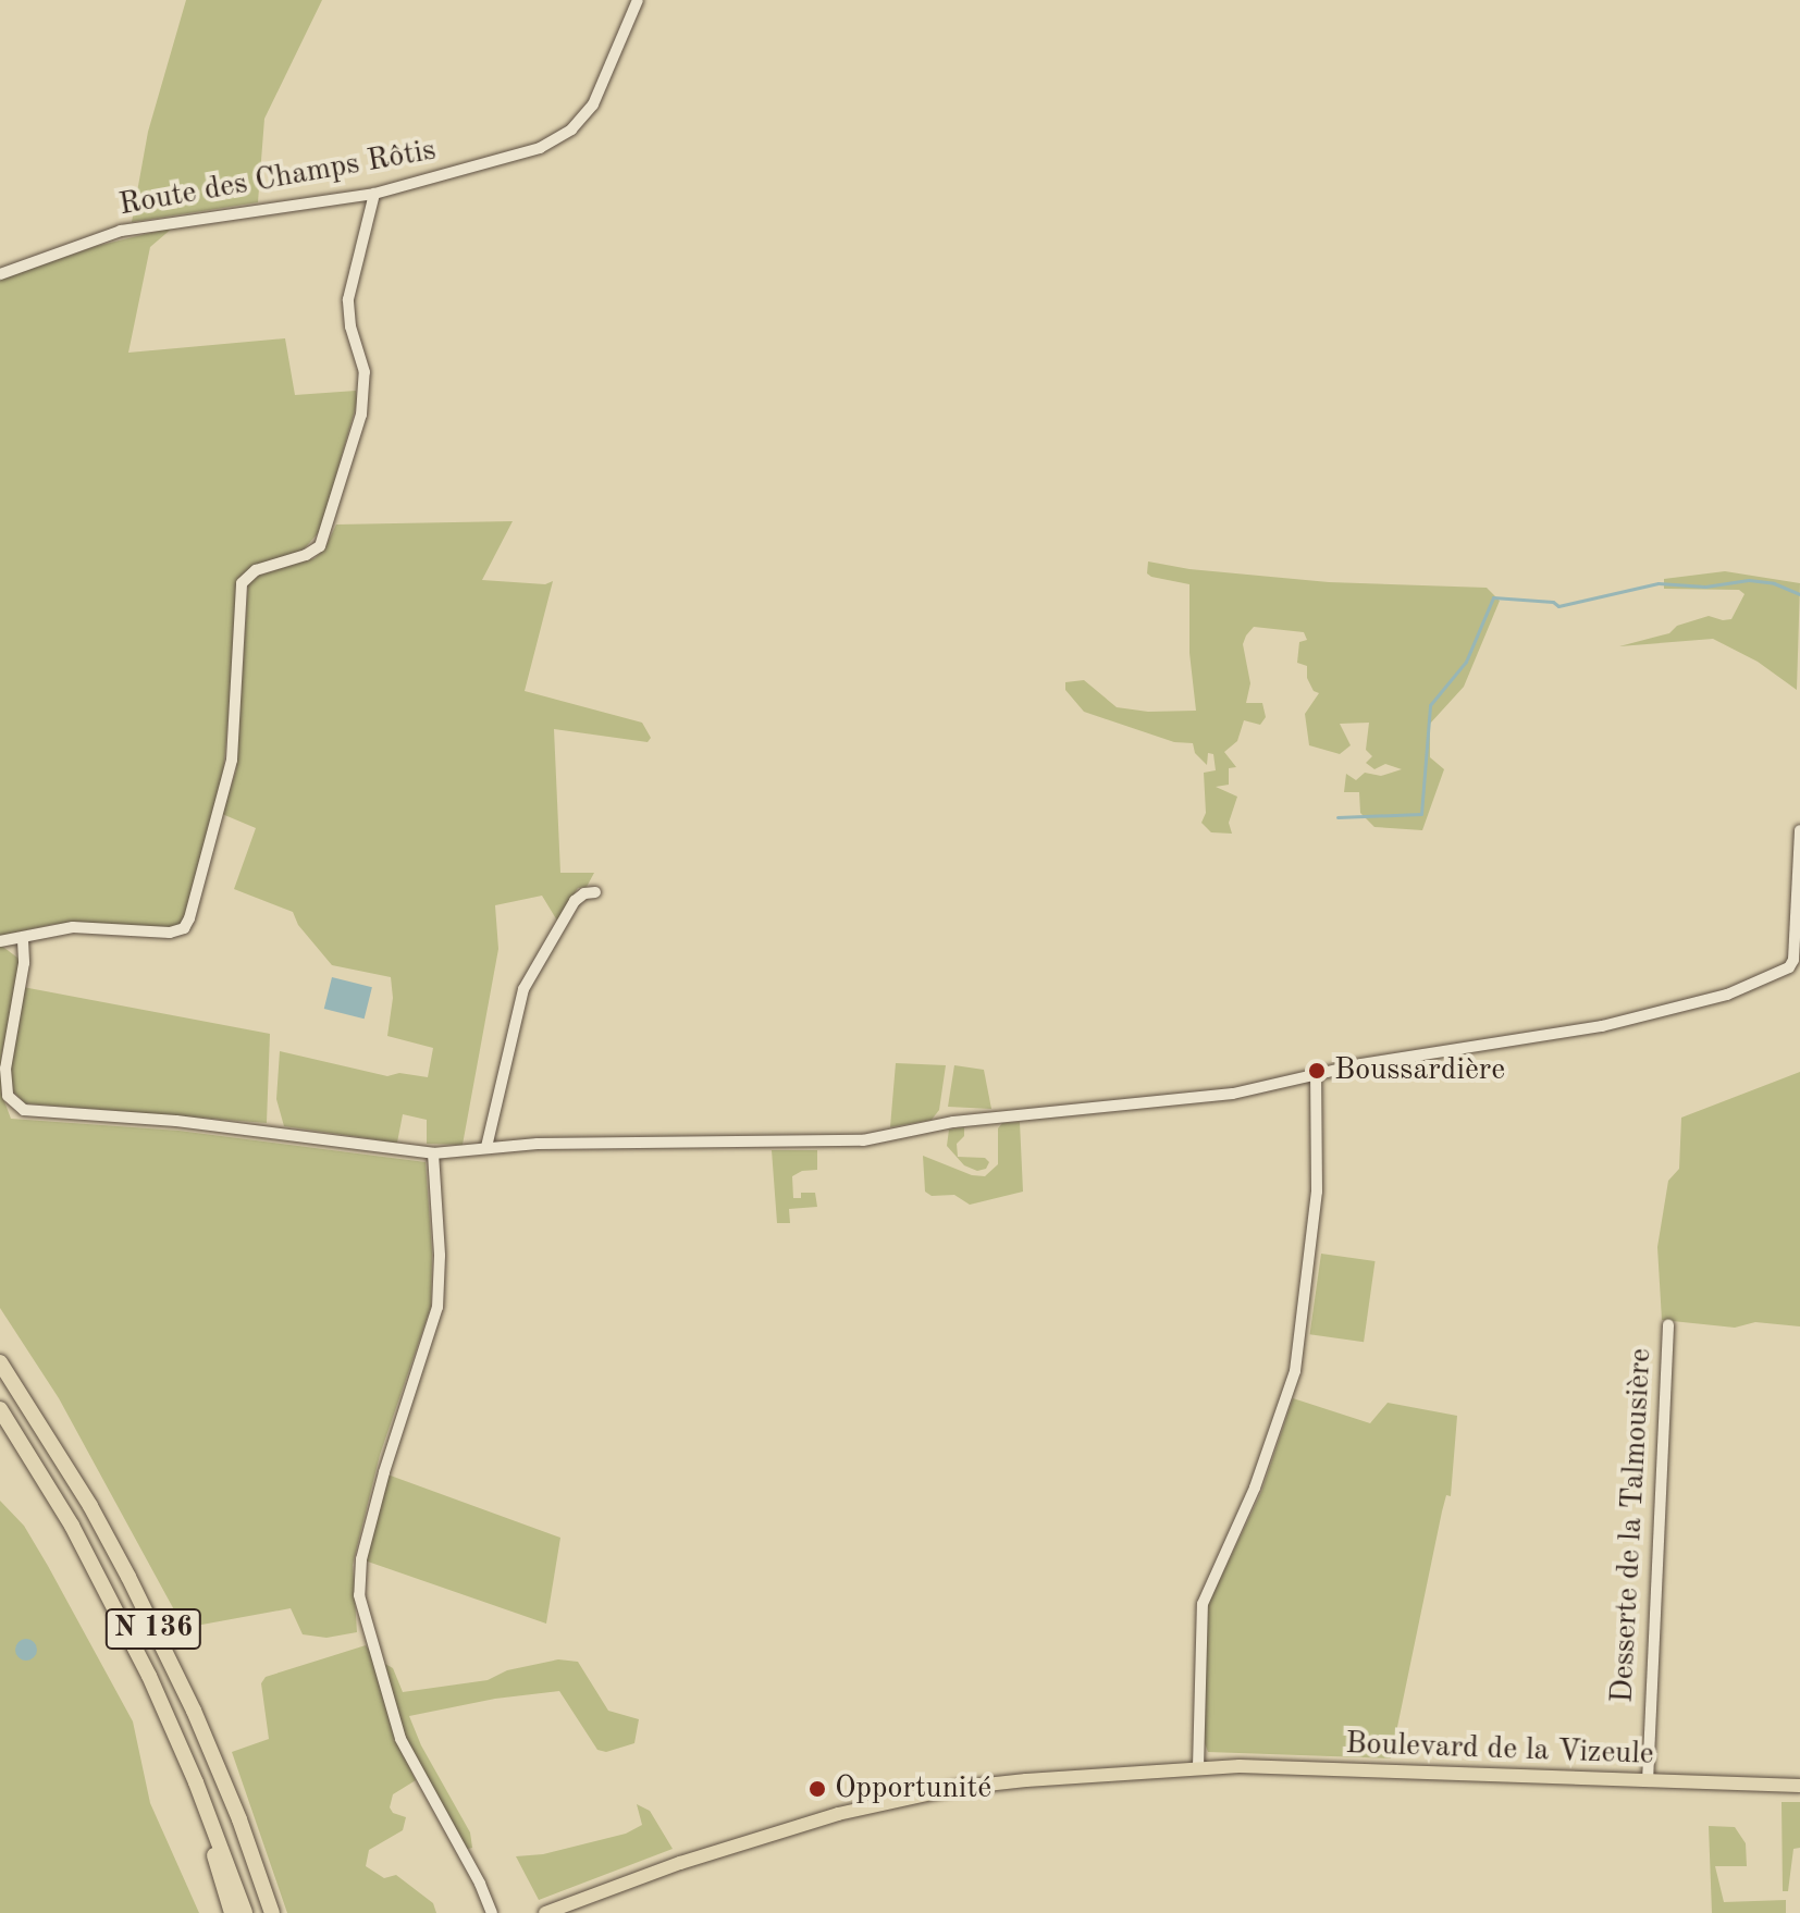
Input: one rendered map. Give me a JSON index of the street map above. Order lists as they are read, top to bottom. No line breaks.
{"streets":{"highway":["N 136"],"main road":["Boulevard de la Vizeule"],"street":["Route des Champs Rôtis","Desserte de la Talmousière"]},"crossings":[["Desserte de la Talmousière","Boulevard de la Vizeule"]],"places":["Boussardière","Opportunité"]}
